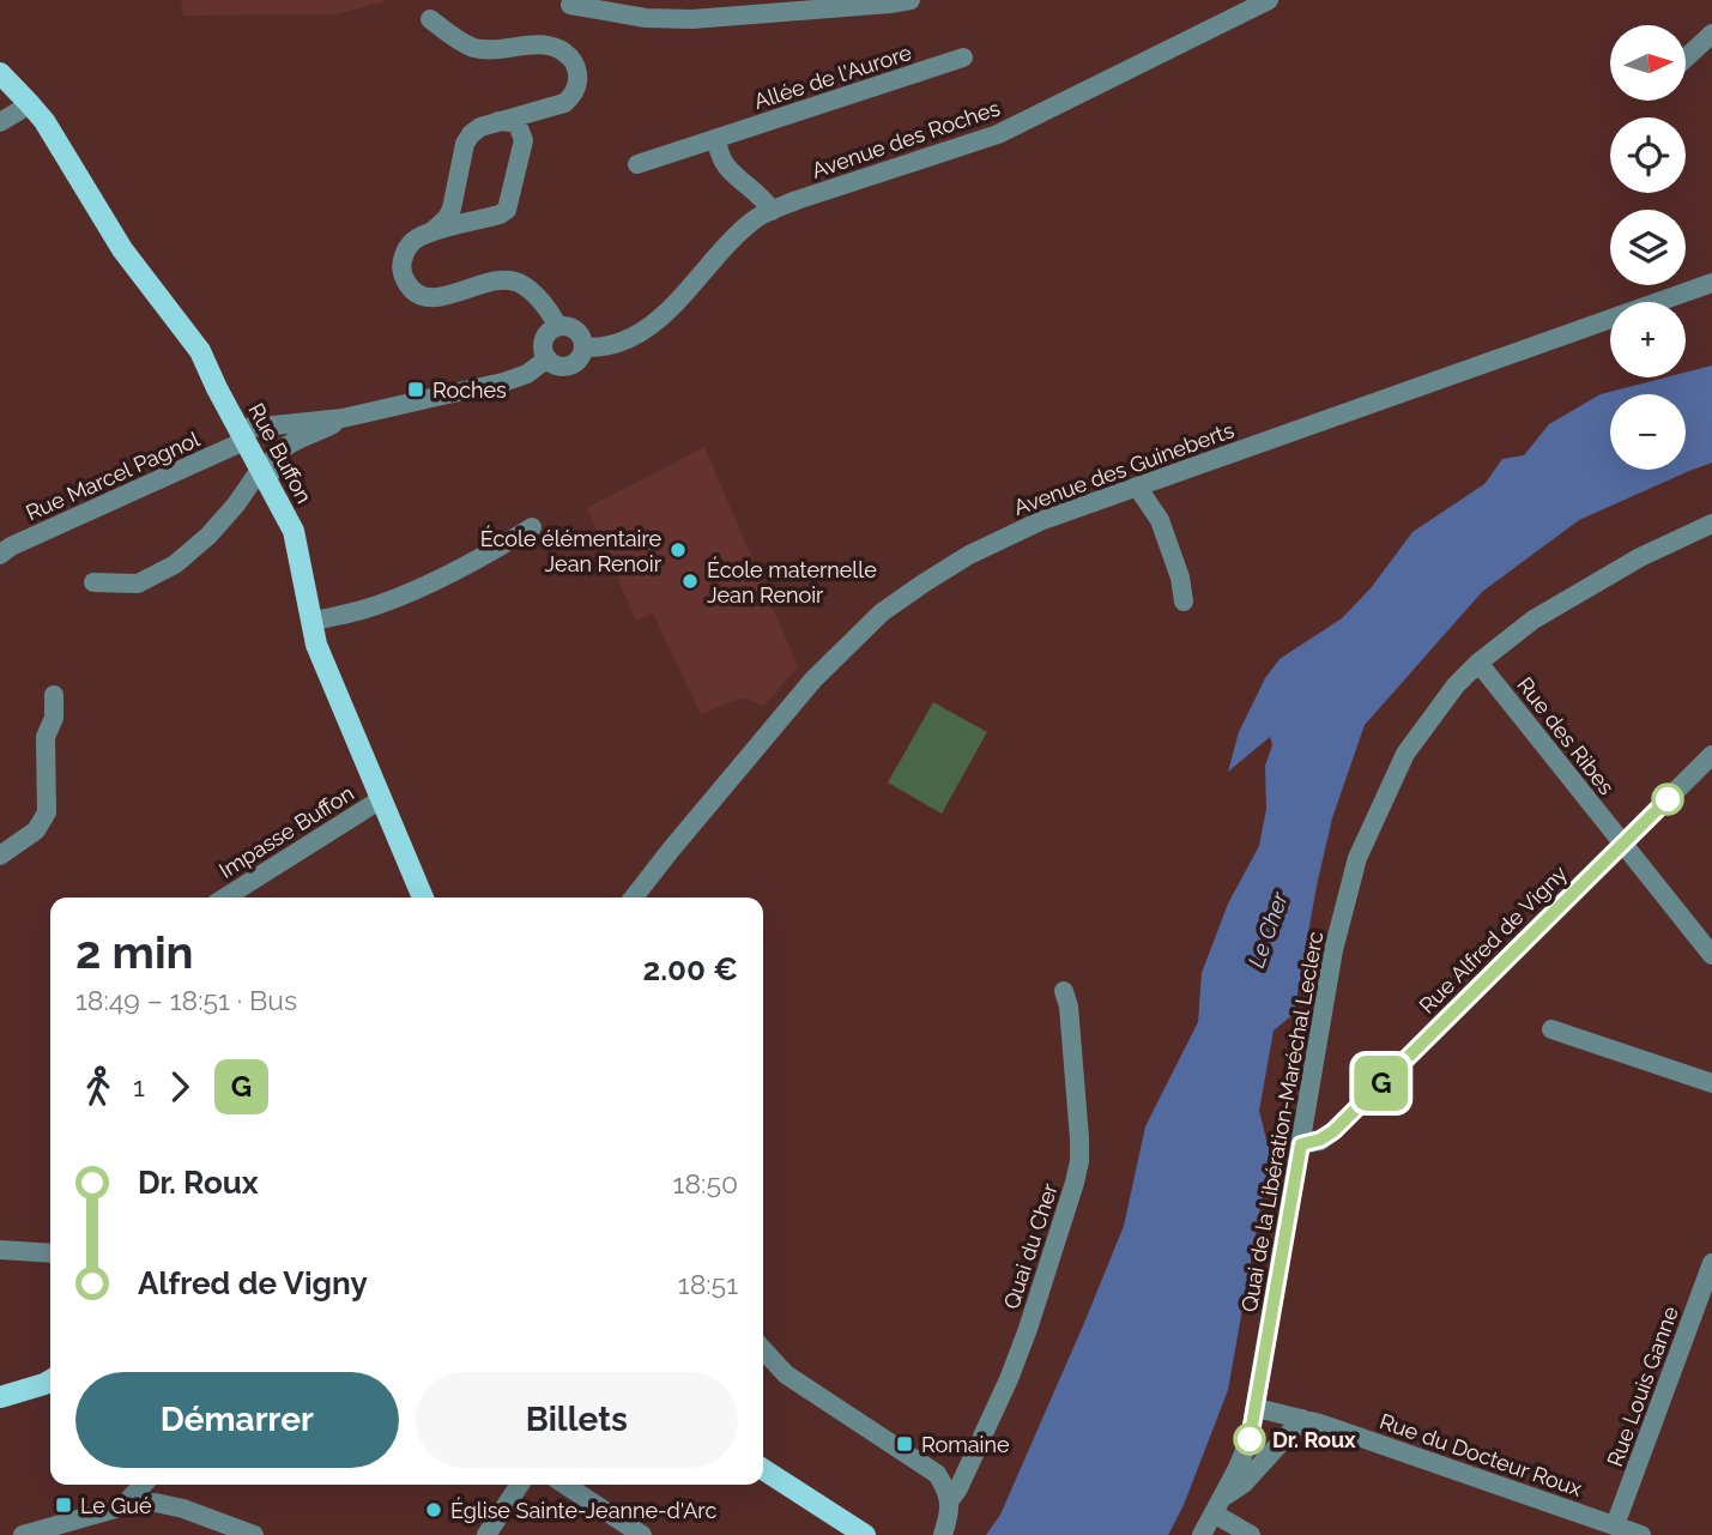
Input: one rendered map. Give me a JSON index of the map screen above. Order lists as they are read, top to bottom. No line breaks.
{"streets":{"main road":["Rue Buffon"],"street":["Allée de l'Aurore","Avenue des Roches","Avenue des Guineberts","Rue Marcel Pagnol","Rue des Ribes","Impasse Buffon","Rue Alfred de Vigny","Quai de la Libération-Maréchal Leclerc","Quai du Cher","Rue Louis Ganne","Rue du Docteur Roux"]},"crossings":[["Rue Buffon","Rue Marcel Pagnol"],["Rue Buffon","Impasse Buffon"],["Rue des Ribes","Rue Alfred de Vigny"],["Rue des Ribes","Quai de la Libération-Maréchal Leclerc"],["Rue Alfred de Vigny","Quai de la Libération-Maréchal Leclerc"],["Quai de la Libération-Maréchal Leclerc","Rue du Docteur Roux"],["Rue Louis Ganne","Rue du Docteur Roux"]],"water":["Le Cher"],"places":{"transit":["Roches","Romaine","Le Gué"],"other":["École élémentaire Jean Renoir","École maternelle Jean Renoir","Dr. Roux","Église Sainte-Jeanne-d'Arc"]},"lines":["bus line G"],"north":"right","page":{"on_map":"G","map_buttons":["+","−"],"heading":["2 min","18:49 – 18:51 · Bus","2.00 €"],"legs":["1","G"],"list":[{"name":"Dr. Roux","value":"18:50"},{"name":"Alfred de Vigny","value":"18:51"}],"buttons":["Démarrer","Billets"]}}
